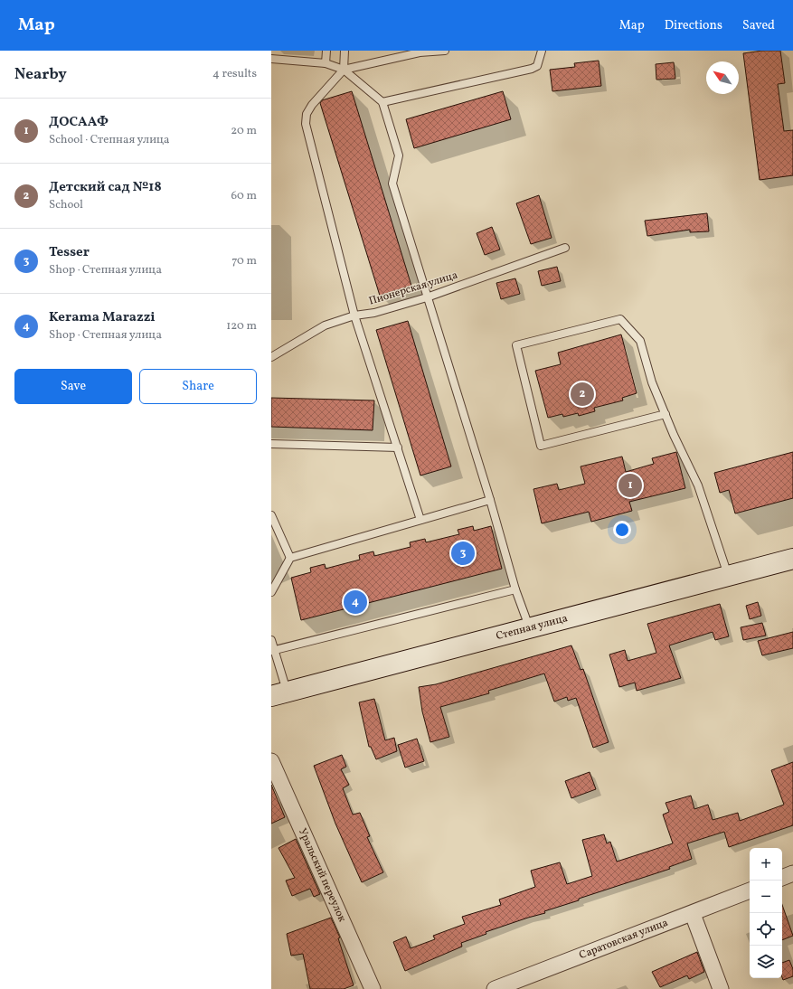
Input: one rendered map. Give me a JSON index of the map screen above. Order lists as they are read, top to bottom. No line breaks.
{"streets":{"street":["Степная улица","Уральский переулок","Саратовская улица"],"lane":["Пионерская улица"]},"north":"top left","page":{"header":"Map","nav":["Map","Directions","Saved"],"heading":["Nearby","4 results"],"list":[{"mark":"1","name":"ДОСААФ","note":"School · Степная улица","value":"20 m"},{"mark":"2","name":"Детский сад №18","note":"School","value":"60 m"},{"mark":"3","name":"Tesser","note":"Shop · Степная улица","value":"70 m"},{"mark":"4","name":"Kerama Marazzi","note":"Shop · Степная улица","value":"120 m"}],"buttons":["Save","Share"],"pins":["2","1","3","4"],"map_buttons":["+","−"]}}
